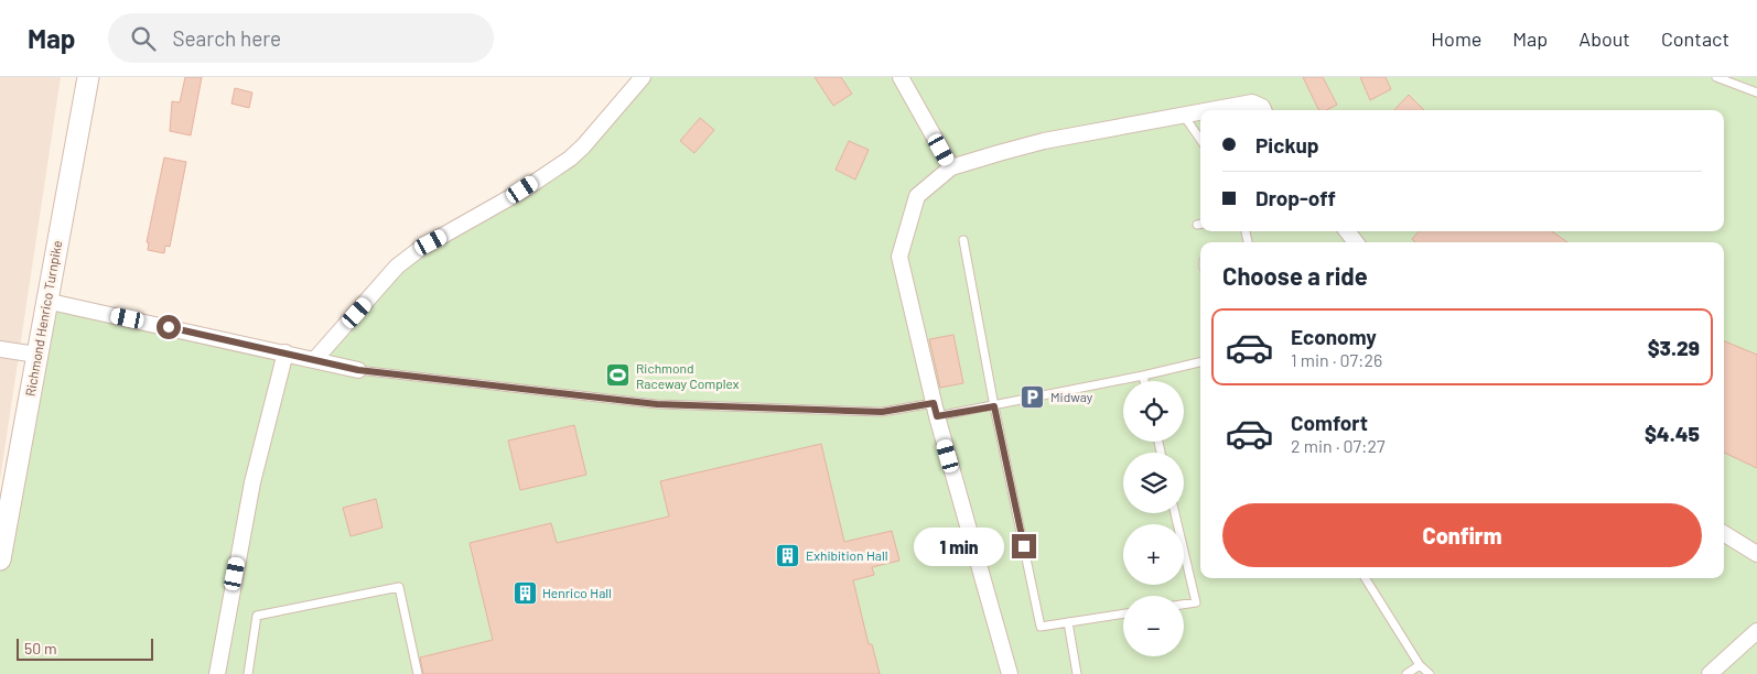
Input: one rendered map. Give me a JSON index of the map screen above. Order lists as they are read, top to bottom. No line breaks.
{"streets":{"main road":["Richmond Henrico Turnpike"]},"places":{"sports":["Richmond Raceway Complex"],"parking":["Midway"],"building":["Exhibition Hall","Henrico Hall"]},"scale_bar":"50 m","page":{"header":"Map","search":"Search here","nav":["Home","Map","About","Contact"],"banner":["Pickup","Drop-off"],"heading":"Choose a ride","list":[{"name":"Economy","note":"1 min · 07:26","value":"$3.29"},{"name":"Comfort","note":"2 min · 07:27","value":"$4.45"}],"map_buttons":["+","−"],"buttons":"Confirm","bubble":"1 min","scale":"50 m"}}
